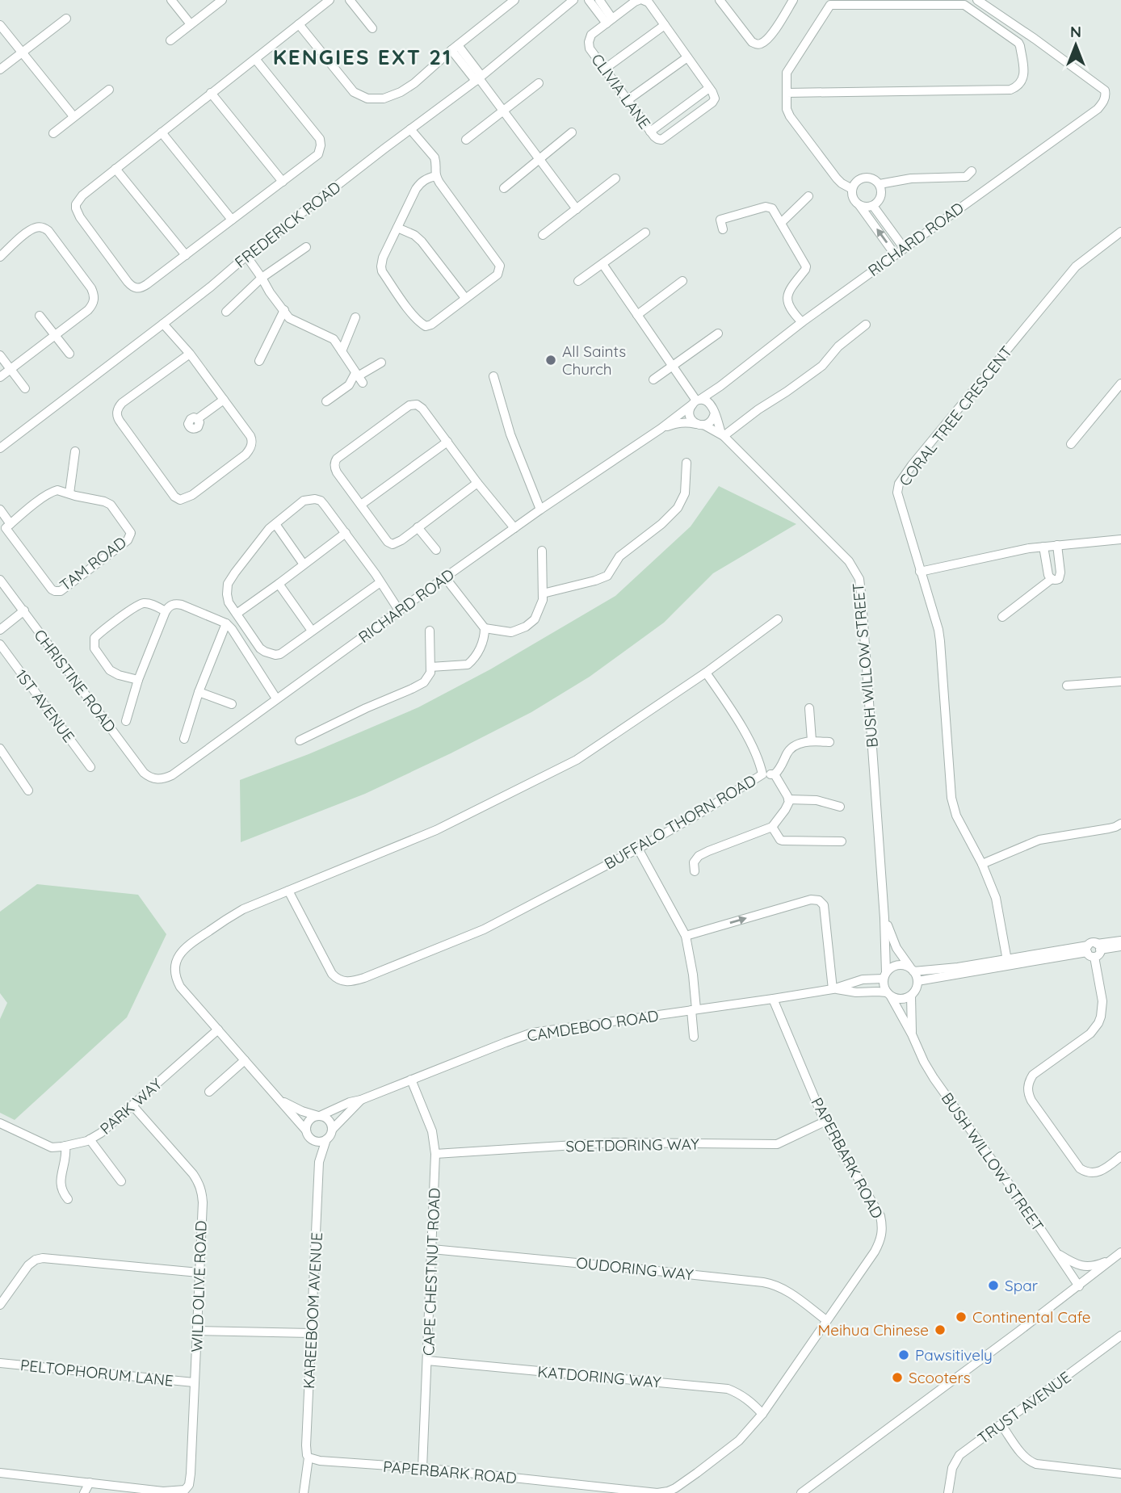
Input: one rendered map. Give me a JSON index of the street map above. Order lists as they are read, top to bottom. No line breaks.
{"streets":{"street":["CLIVIA LANE","FREDERICK ROAD","RICHARD ROAD","CORAL TREE CRESCENT","TAM ROAD","BUSH WILLOW STREET","CHRISTINE ROAD","1ST AVENUE","BUFFALO THORN ROAD","CAMDEBOO ROAD","PARK WAY","SOETDORING WAY","PAPERBARK ROAD","OUDORING WAY","CAPE CHESTNUT ROAD","WILD OLIVE ROAD","KAREEBOOM AVENUE","PELTOPHORUM LANE","KATDORING WAY","TRUST AVENUE"]},"crossings":[["RICHARD ROAD","BUSH WILLOW STREET"],["RICHARD ROAD","CHRISTINE ROAD"],["BUSH WILLOW STREET","CAMDEBOO ROAD"],["CAMDEBOO ROAD","PAPERBARK ROAD"],["CAMDEBOO ROAD","CAPE CHESTNUT ROAD"],["CAMDEBOO ROAD","KAREEBOOM AVENUE"],["PARK WAY","WILD OLIVE ROAD"],["SOETDORING WAY","PAPERBARK ROAD"],["SOETDORING WAY","CAPE CHESTNUT ROAD"],["PAPERBARK ROAD","OUDORING WAY"],["PAPERBARK ROAD","CAPE CHESTNUT ROAD"],["PAPERBARK ROAD","KAREEBOOM AVENUE"],["PAPERBARK ROAD","KATDORING WAY"],["OUDORING WAY","CAPE CHESTNUT ROAD"],["CAPE CHESTNUT ROAD","KATDORING WAY"],["WILD OLIVE ROAD","PELTOPHORUM LANE"]],"districts":["KENGIES EXT 21"],"places":["All Saints Church","Spar","Continental Cafe","Meihua Chinese","Pawsitively","Scooters"],"north":"top"}
